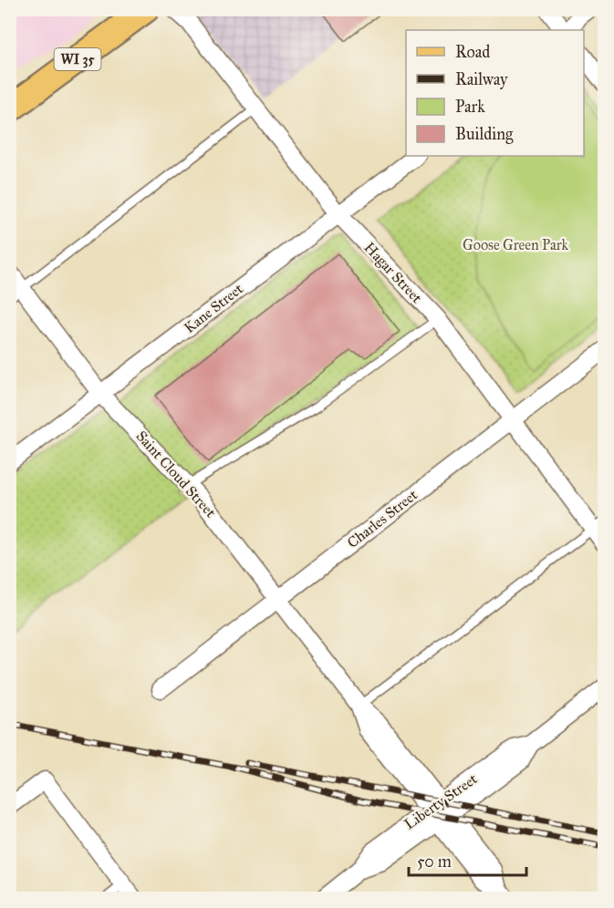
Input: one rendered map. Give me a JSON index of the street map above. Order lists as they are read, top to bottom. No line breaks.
{"streets":{"main road":["WI 35"],"street":["Hagar Street","Kane Street","Saint Cloud Street","Charles Street","Liberty Street"]},"crossings":[["Hagar Street","Kane Street"],["Hagar Street","Charles Street"],["Kane Street","Saint Cloud Street"],["Saint Cloud Street","Charles Street"],["Saint Cloud Street","Liberty Street"]],"parks":["Goose Green Park"],"legend":["Road","Railway","Park","Building"],"scale_bar":"50 m"}
